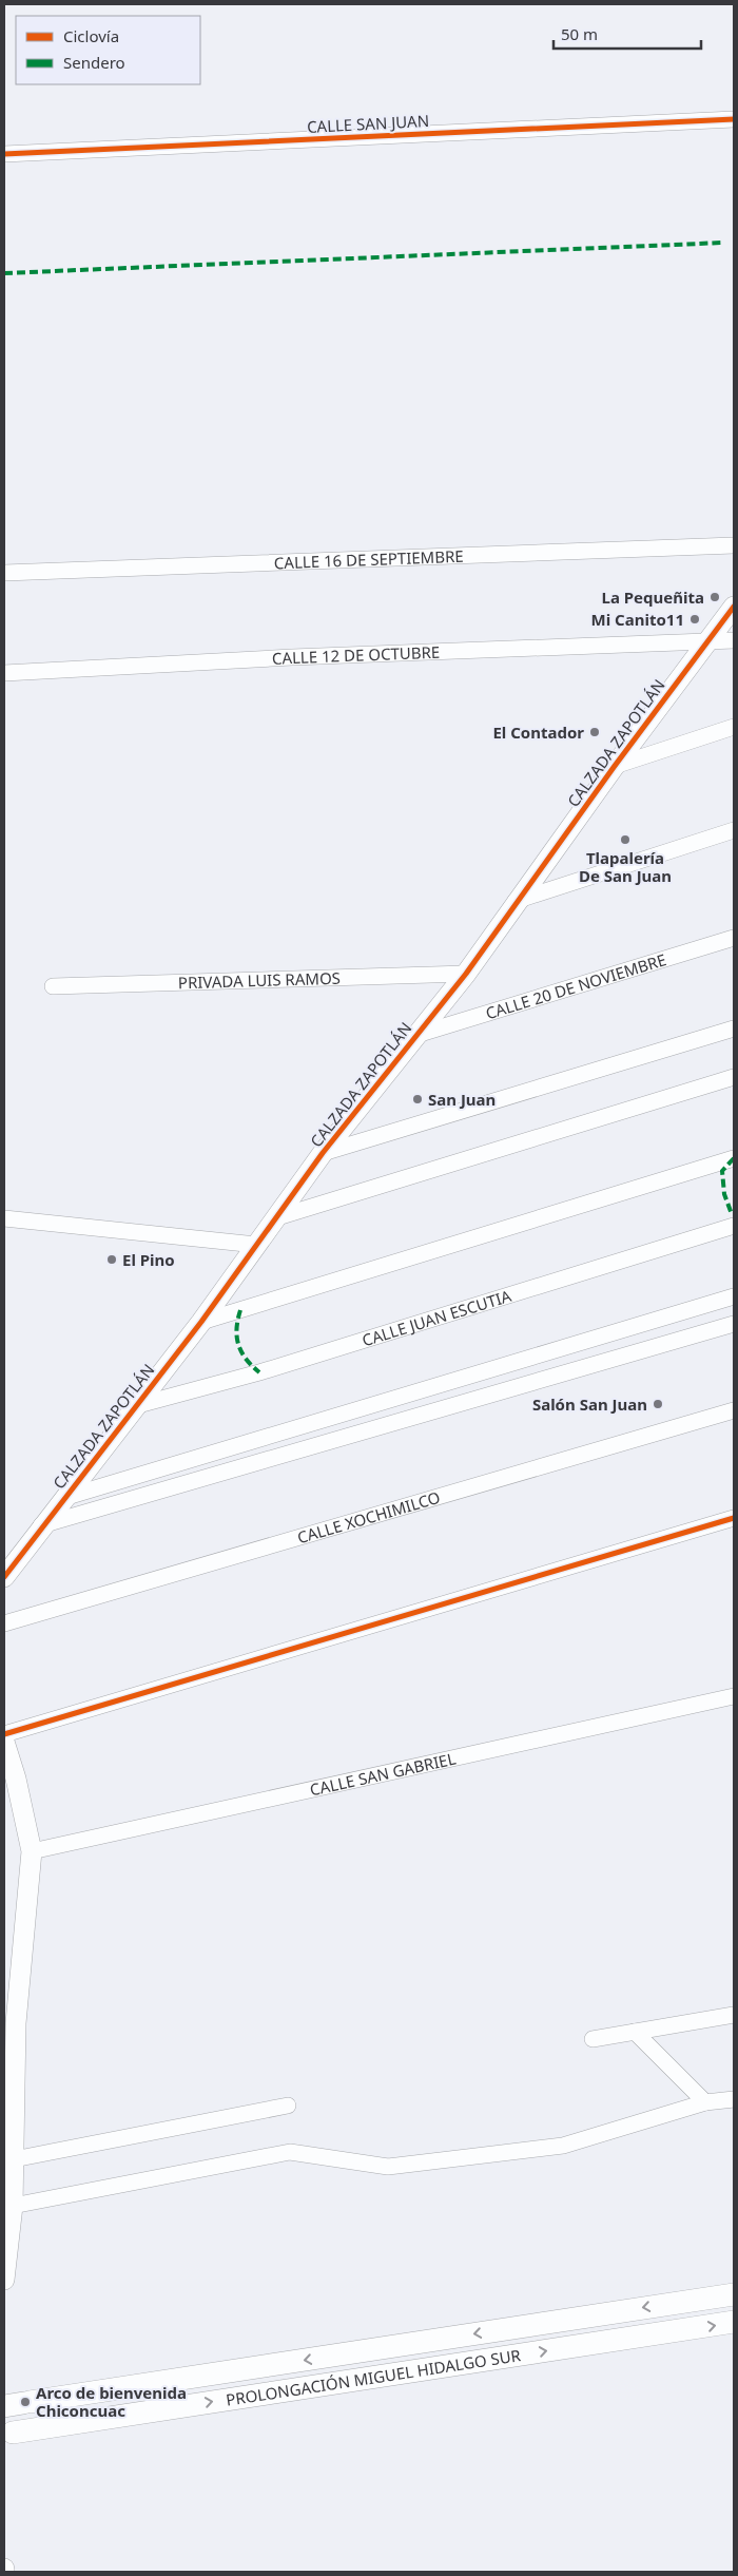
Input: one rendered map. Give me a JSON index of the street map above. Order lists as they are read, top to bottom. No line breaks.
{"streets":{"main road":["PROLONGACIÓN MIGUEL HIDALGO SUR"],"street":["CALLE SAN JUAN","CALLE 16 DE SEPTIEMBRE","CALLE 12 DE OCTUBRE","CALZADA ZAPOTLÁN","PRIVADA LUIS RAMOS","CALLE 20 DE NOVIEMBRE","CALLE JUAN ESCUTIA","CALLE XOCHIMILCO","CALLE SAN GABRIEL"]},"crossings":[["CALLE 12 DE OCTUBRE","CALZADA ZAPOTLÁN"],["CALZADA ZAPOTLÁN","PRIVADA LUIS RAMOS"],["CALZADA ZAPOTLÁN","CALLE 20 DE NOVIEMBRE"],["CALZADA ZAPOTLÁN","CALLE JUAN ESCUTIA"]],"places":["La Pequeñita","Mi Canito11","El Contador","Tlapalería De San Juan","San Juan","El Pino","Salón San Juan","Arco de bienvenida Chiconcuac"],"legend":["Ciclovía","Sendero"],"scale_bar":"50 m"}
